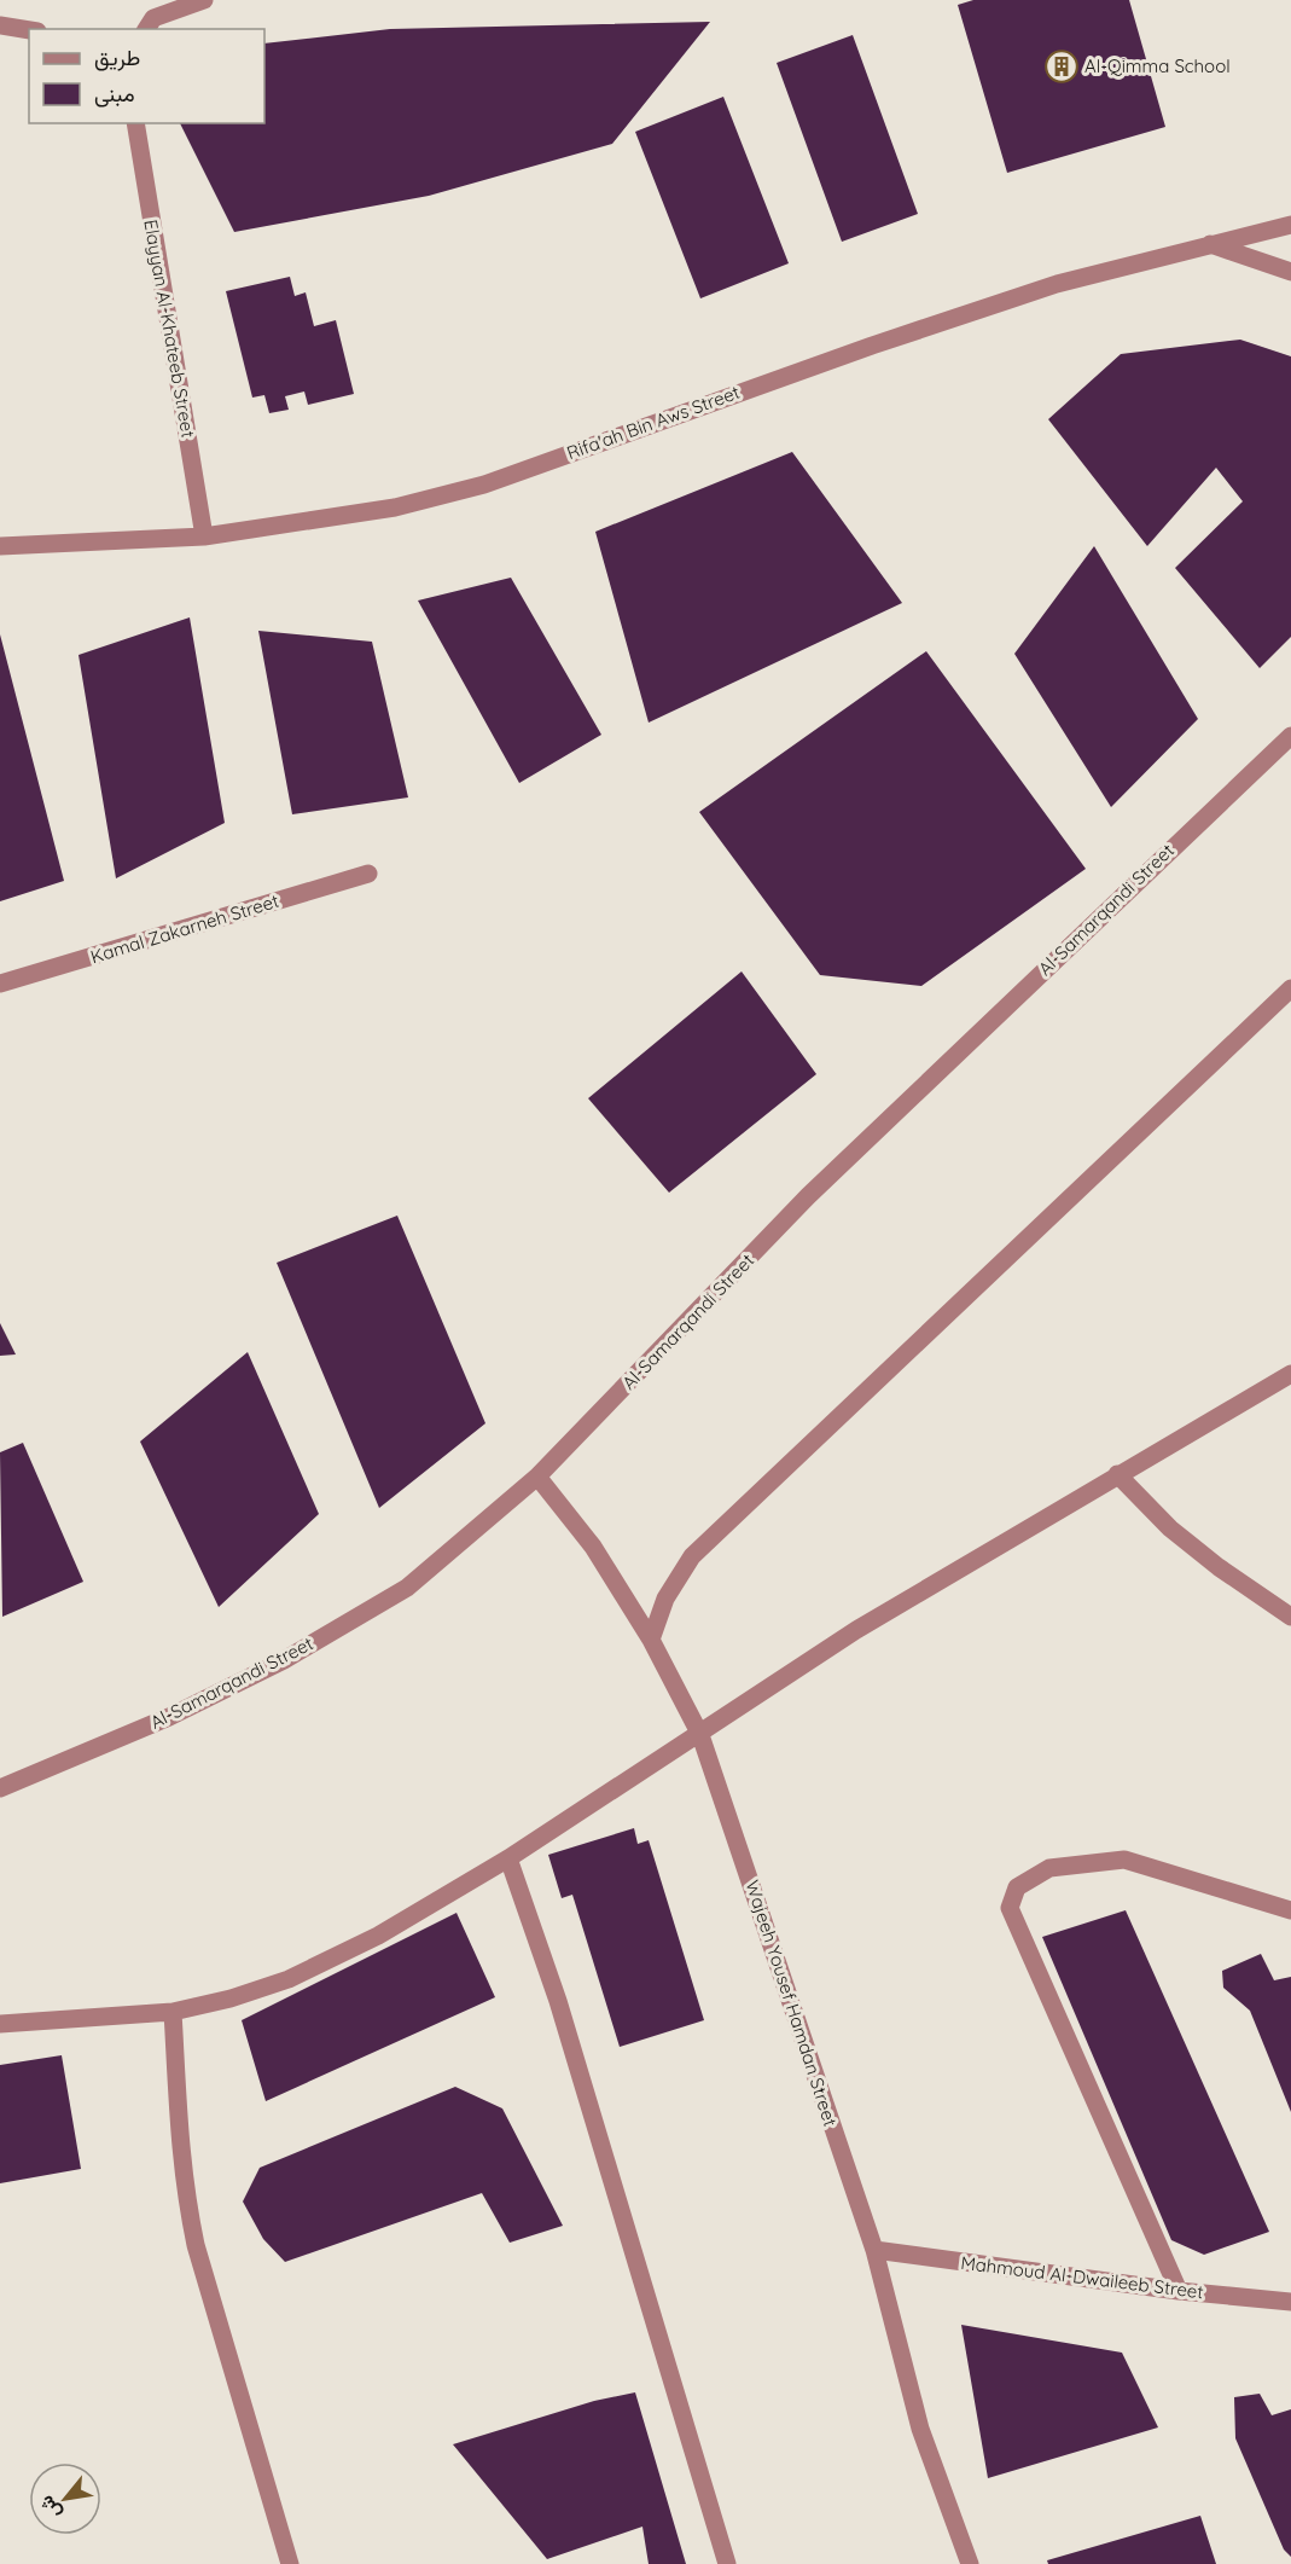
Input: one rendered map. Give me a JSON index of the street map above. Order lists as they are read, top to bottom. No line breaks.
{"streets":{"street":["Elayyan Al-Khateeb Street","Rifa'ah Bin Aws Street","Al-Samarqandi Street","Kamal Zakarneh Street","Wajeeh Yousef Hamdan Street","Mahmoud Al-Dwaileeb Street"]},"crossings":[["Elayyan Al-Khateeb Street","Rifa'ah Bin Aws Street"],["Al-Samarqandi Street","Wajeeh Yousef Hamdan Street"],["Wajeeh Yousef Hamdan Street","Mahmoud Al-Dwaileeb Street"]],"places":{"building":["Al-Qimma School"]},"legend":["طريق","مبنى"],"north":"bottom left"}
